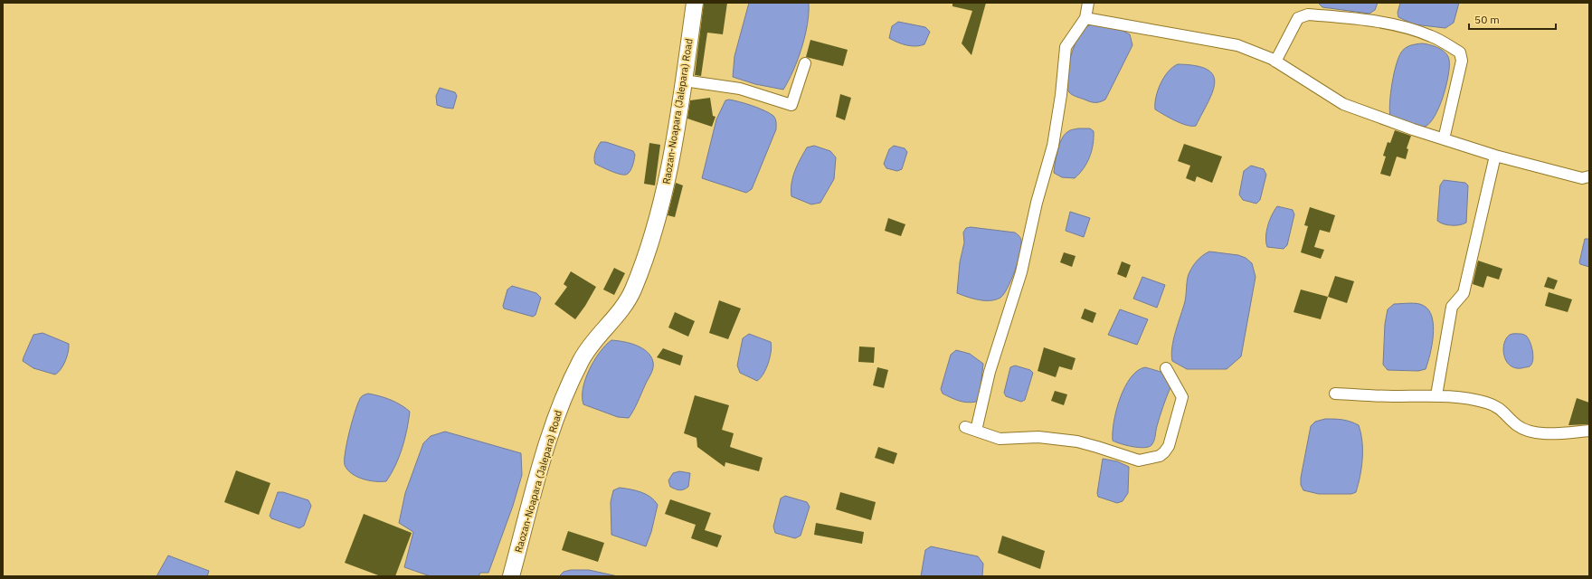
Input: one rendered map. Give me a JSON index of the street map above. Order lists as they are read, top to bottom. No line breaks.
{"streets":{"main road":["Raozan-Noapara (Jalepara) Road"]},"scale_bar":"50 m"}
